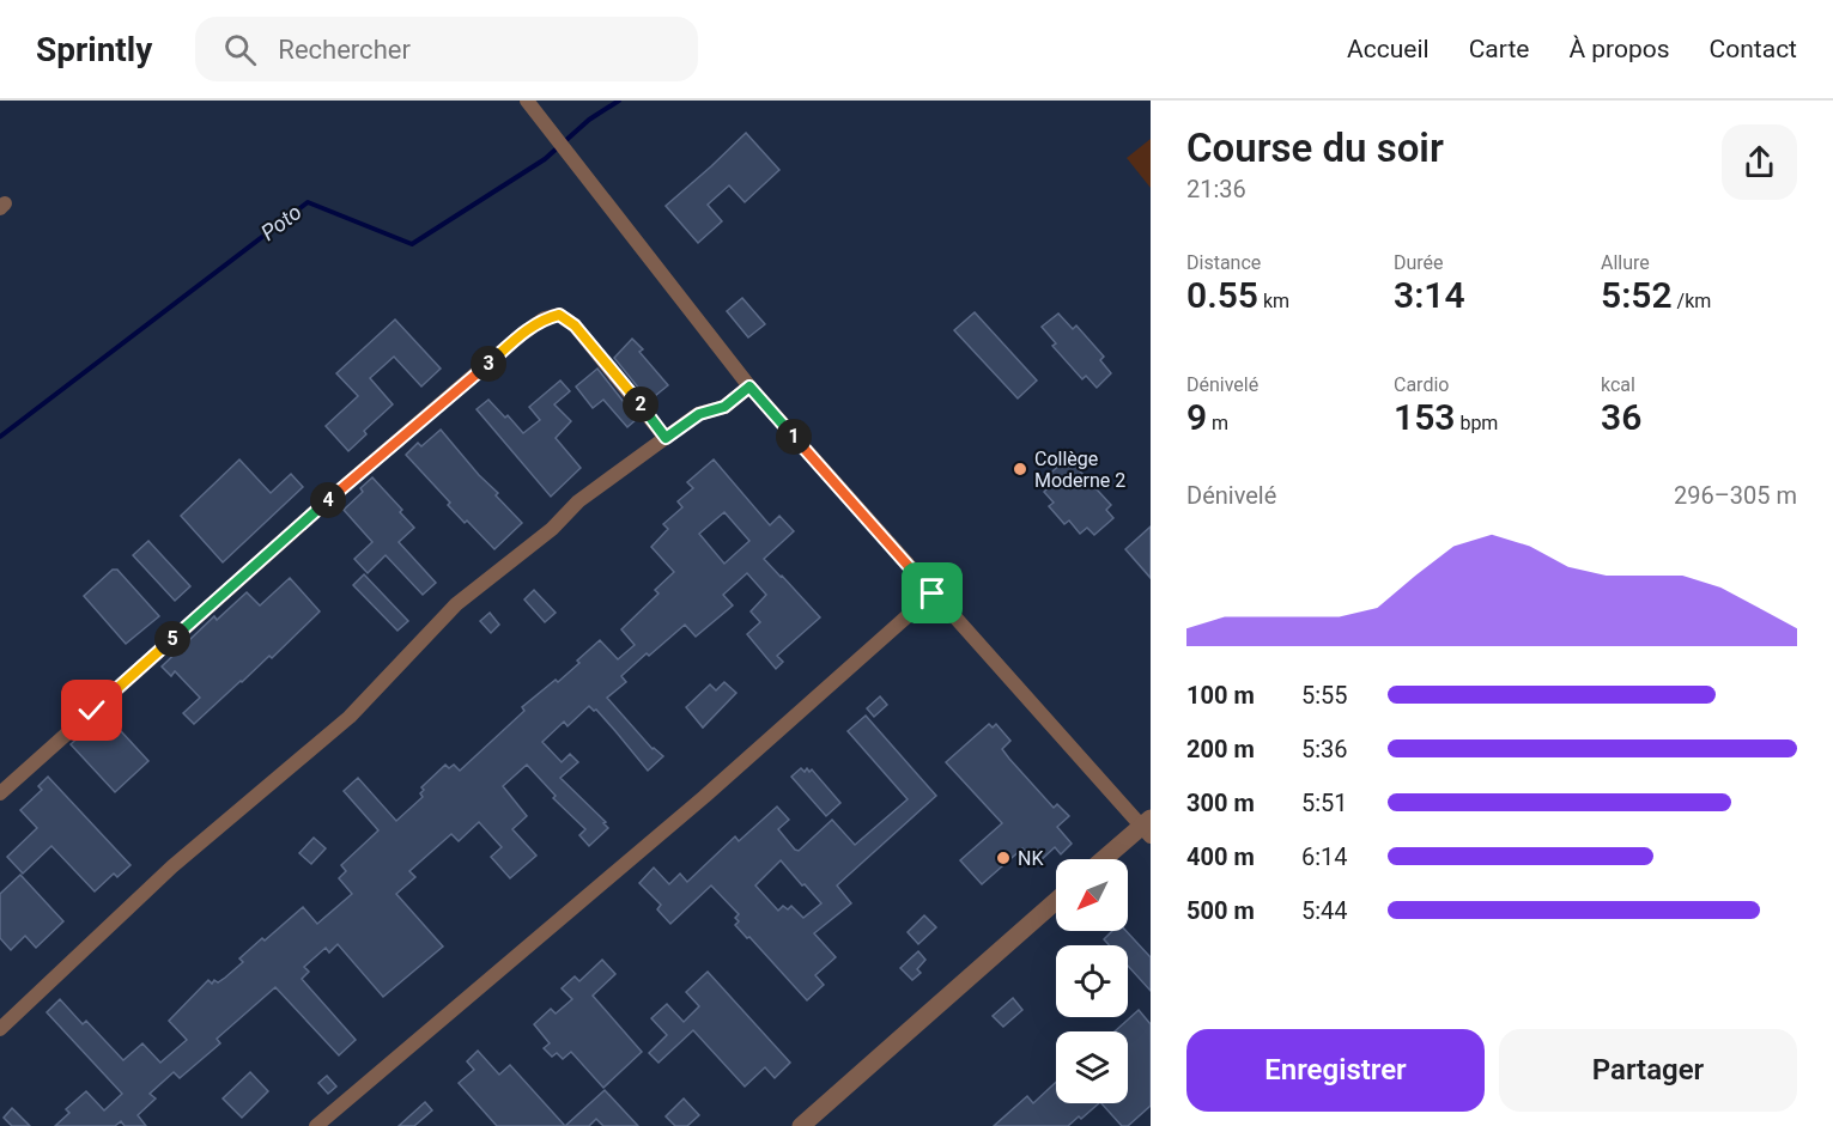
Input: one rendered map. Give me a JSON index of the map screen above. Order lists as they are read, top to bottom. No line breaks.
{"water":["Poto"],"places":["Collège Moderne 2","NK"],"north":"bottom left","page":{"header":"Sprintly","search":"Rechercher","nav":["Accueil","Carte","À propos","Contact"],"heading":["Course du soir","21:36"],"stats":[["Distance","0.55 km"],["Durée","3:14"],["Allure","5:52 /km"],["Dénivelé","9 m"],["Cardio","153 bpm"],["kcal","36"]],"pins":["3","2","1","4","5"],"chart":["Dénivelé","296–305 m"],"list":[{"name":"100 m","note":"5:55"},{"name":"200 m","note":"5:36"},{"name":"300 m","note":"5:51"},{"name":"400 m","note":"6:14"},{"name":"500 m","note":"5:44"}],"buttons":["Enregistrer","Partager"]}}
